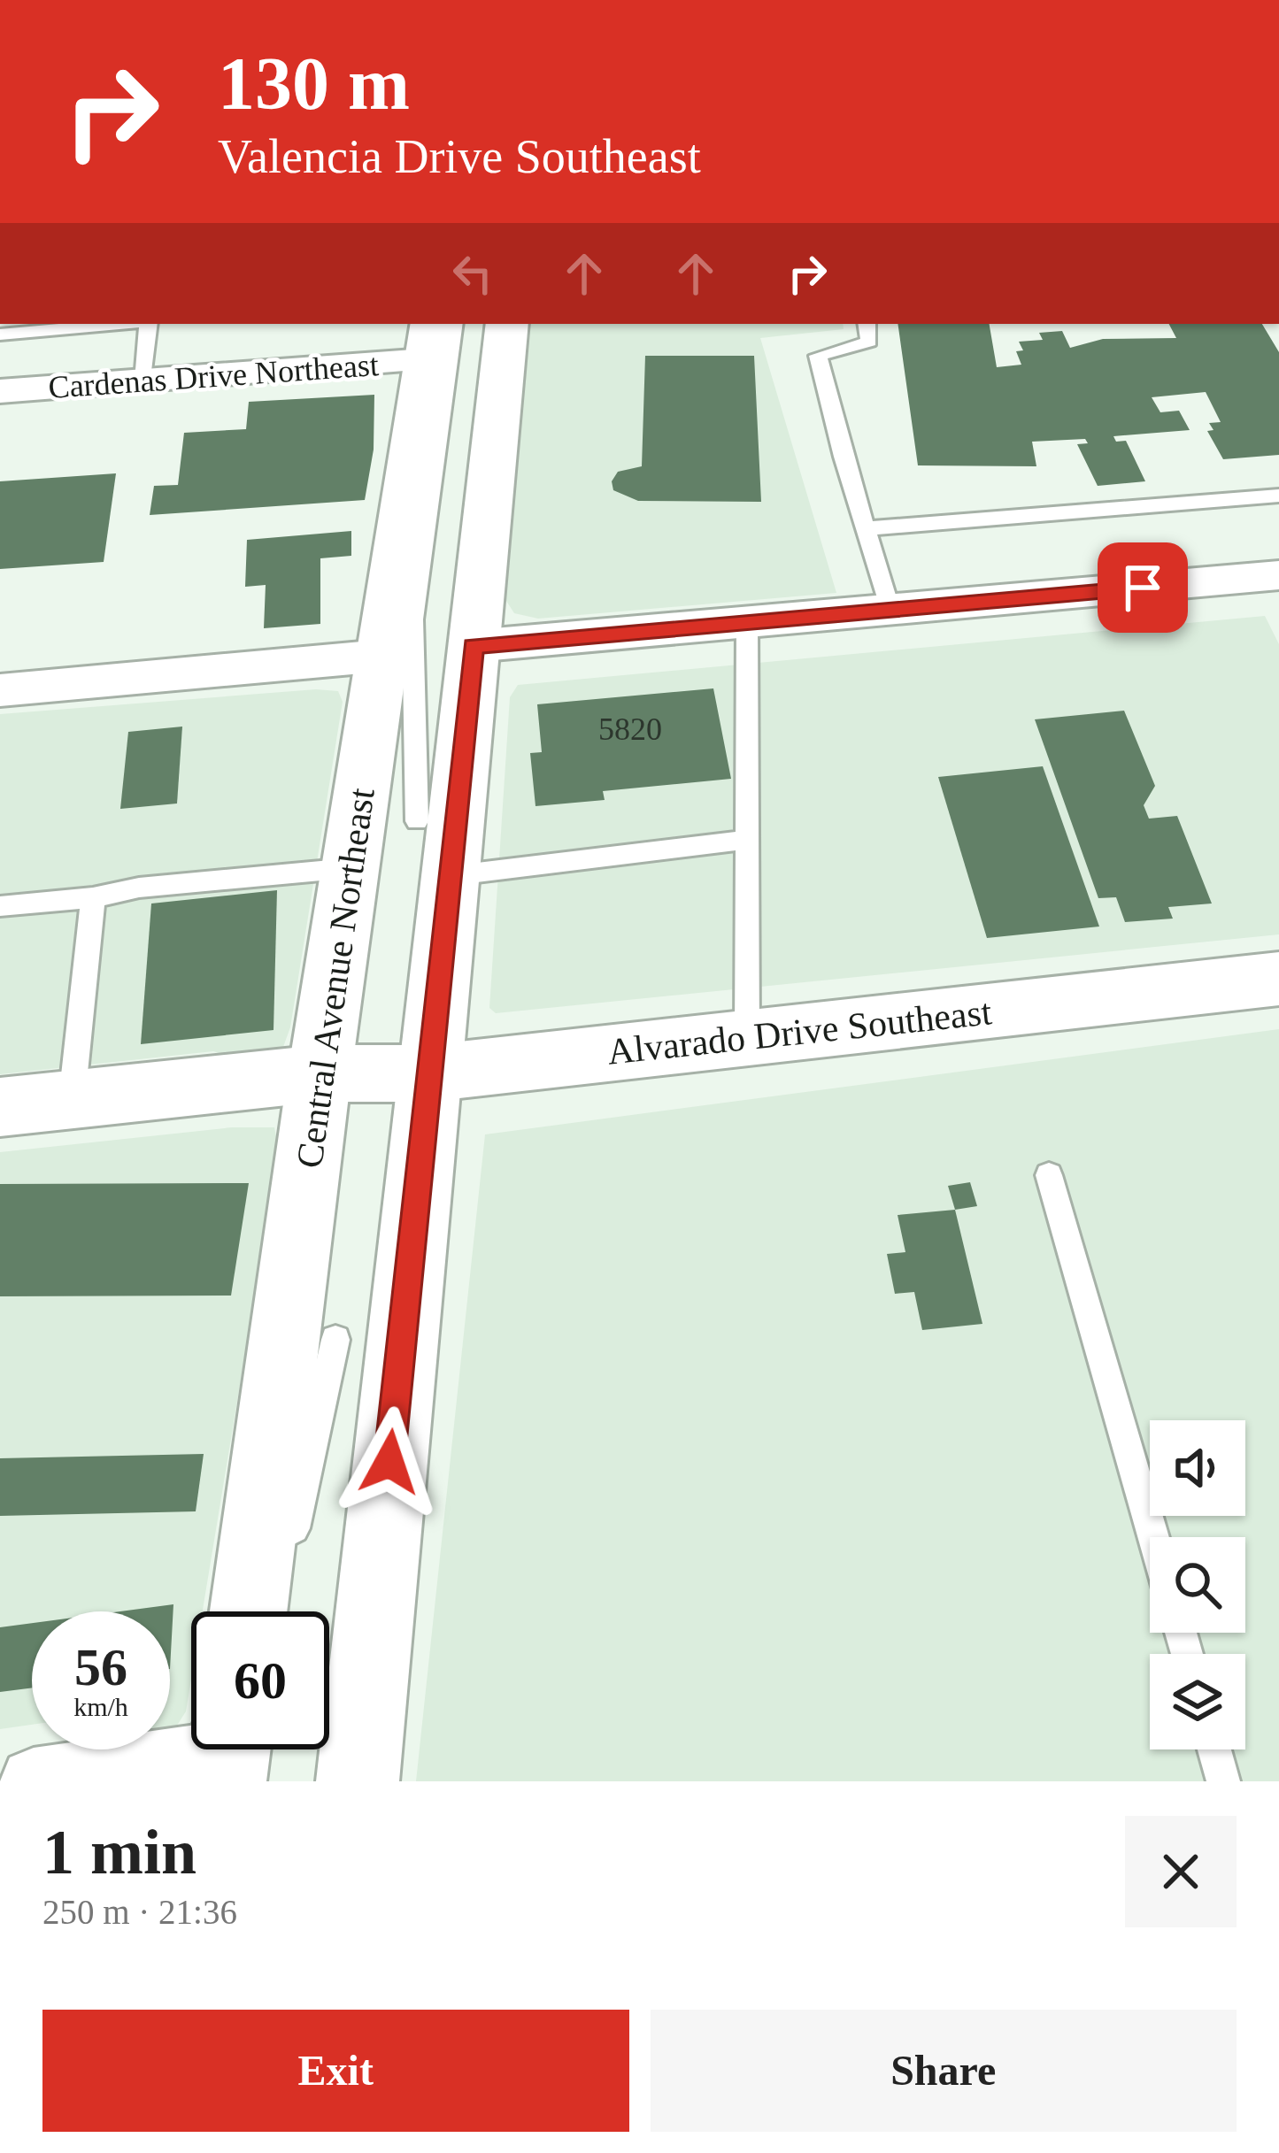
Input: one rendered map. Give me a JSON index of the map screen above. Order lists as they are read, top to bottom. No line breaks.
{"streets":{"main road":["Central Avenue Northeast","Alvarado Drive Southeast"],"street":["Cardenas Drive Northeast"]},"crossings":[["Cardenas Drive Northeast","Central Avenue Northeast"],["Central Avenue Northeast","Alvarado Drive Southeast"]],"house_numbers":["5820"],"page":{"turn":["130 m","Valencia Drive Southeast"],"speed":"56 km/h","limit":"60","heading":["1 min","250 m · 21:36"],"buttons":["Exit","Share"]}}
